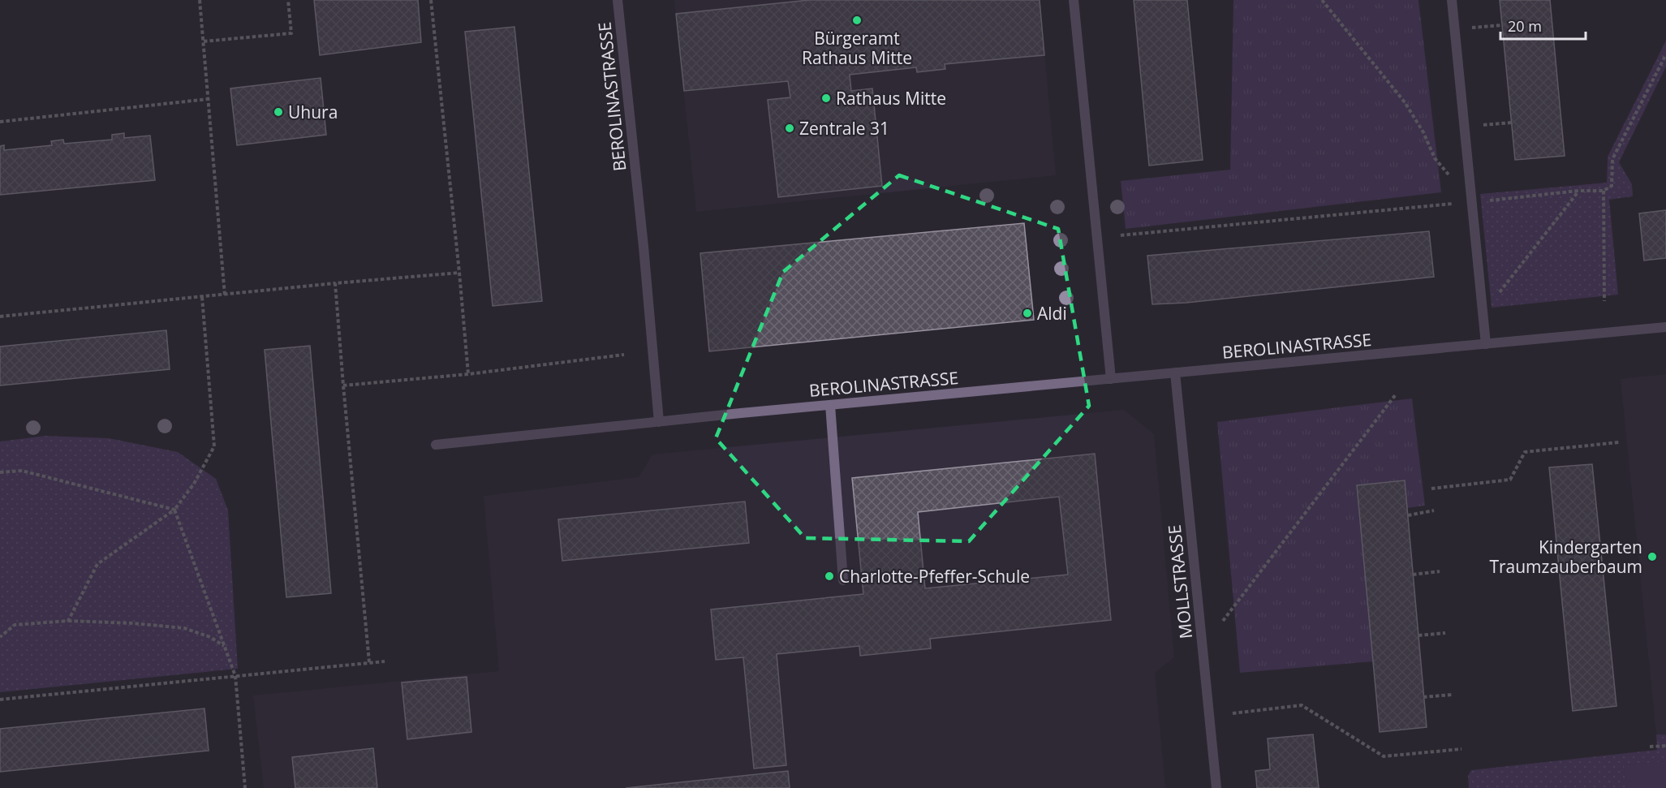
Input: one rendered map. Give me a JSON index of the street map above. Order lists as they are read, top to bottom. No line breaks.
{"streets":{"street":["BEROLINASTRASSE","MOLLSTRASSE"]},"crossings":[["BEROLINASTRASSE","MOLLSTRASSE"]],"places":["Bürgeramt Rathaus Mitte","Rathaus Mitte","Uhura","Zentrale 31","Aldi","Kindergarten Traumzauberbaum","Charlotte-Pfeffer-Schule"],"scale_bar":"20 m"}
